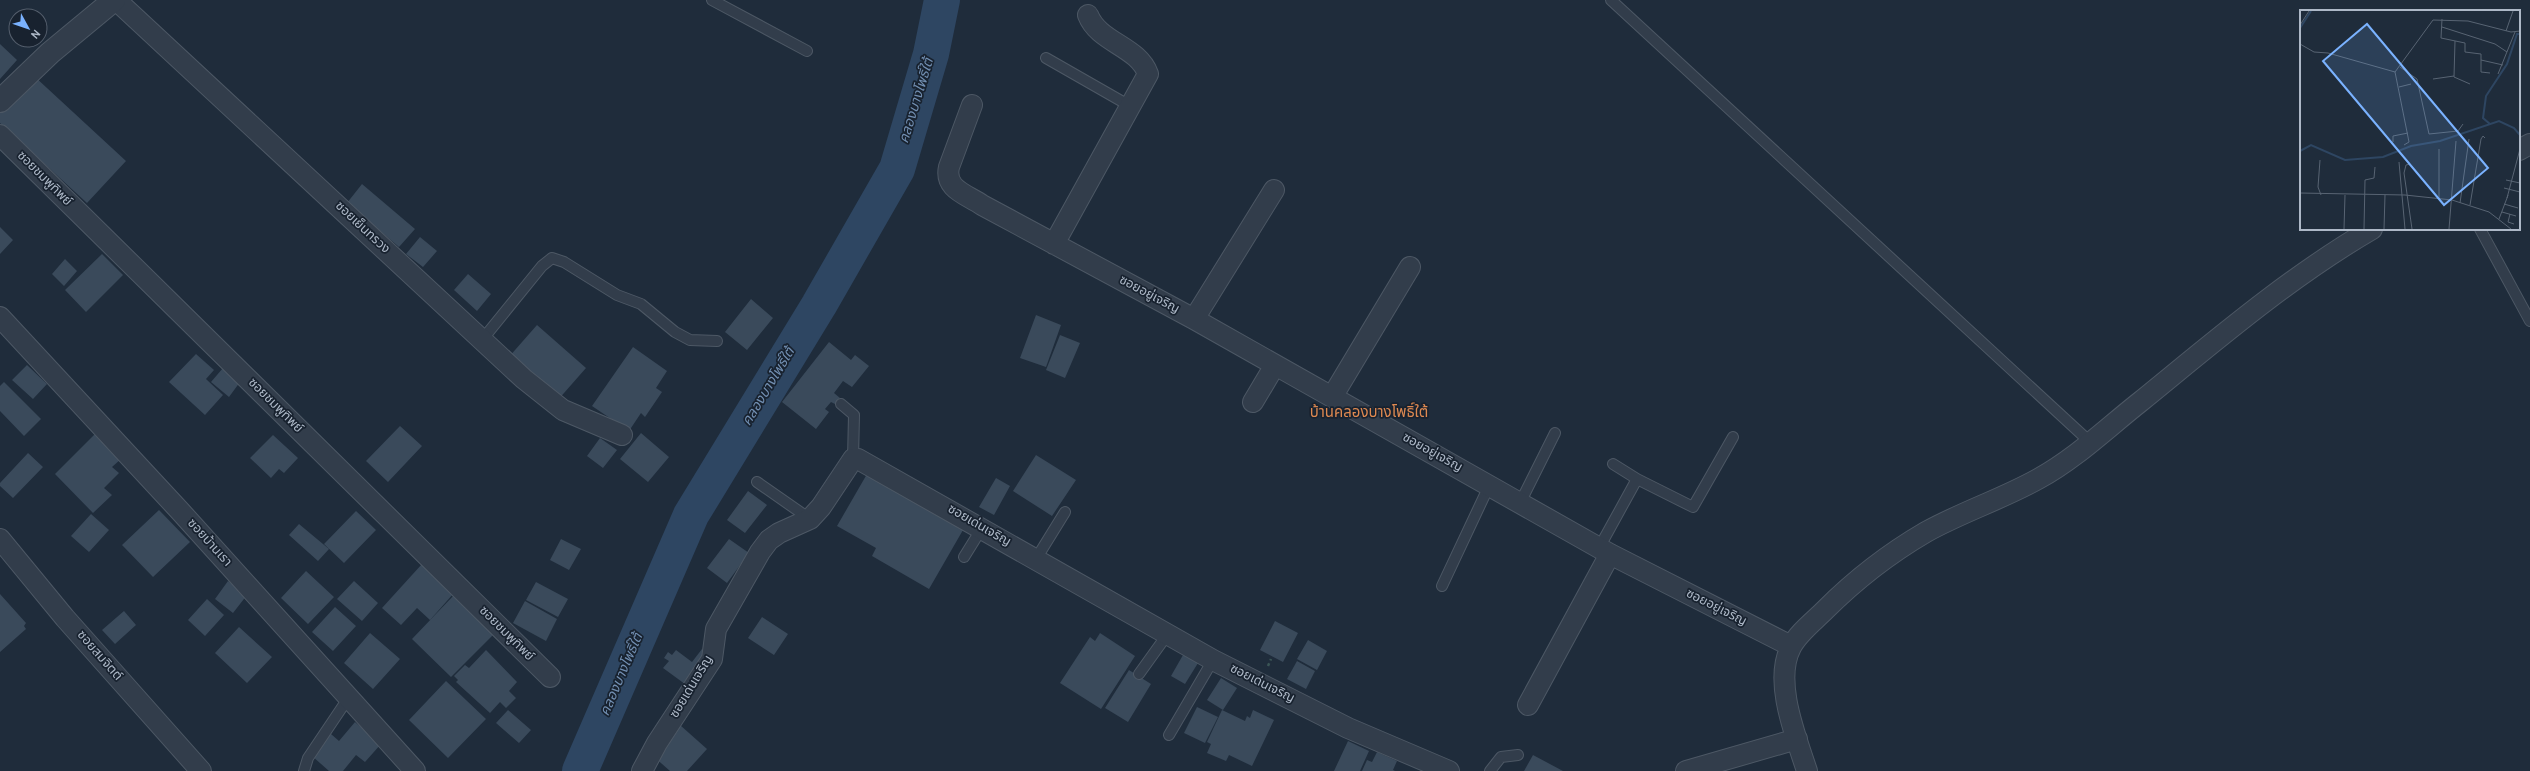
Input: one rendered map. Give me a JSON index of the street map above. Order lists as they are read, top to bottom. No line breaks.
{"streets":{"street":["ซอยชมพูทิพย์","ซอยเย็นทรวง","ซอยอยู่เจริญ","ซอยเด่นเจริญ","ซอยบ้านเรา","ซอยสมจิตต์"]},"districts":["บ้านคลองบางโพธิ์ใต้"],"water":["คลองบางโพธิ์ใต้"],"north":"bottom right"}
